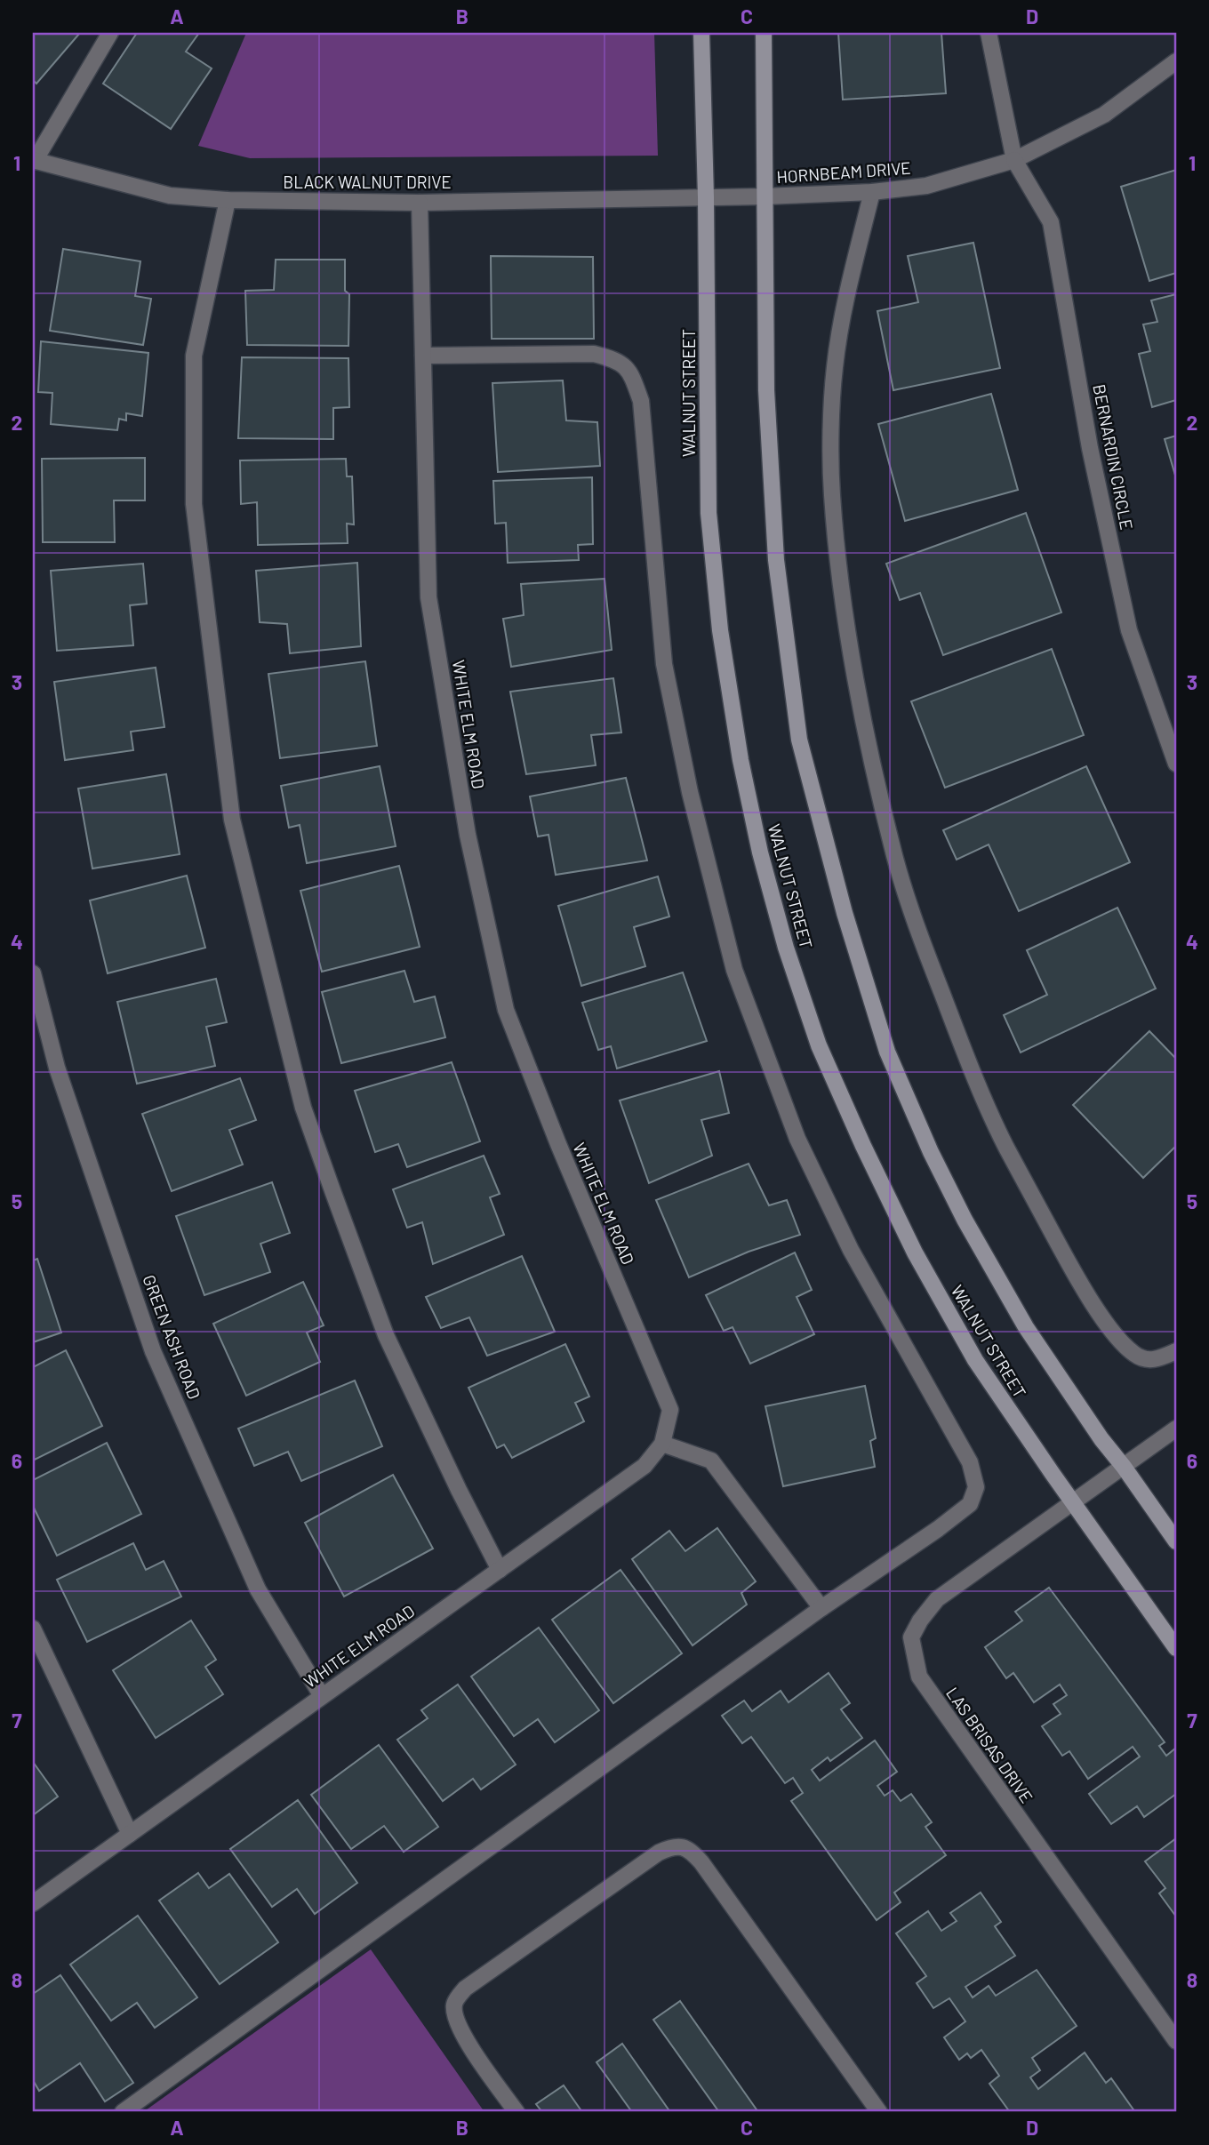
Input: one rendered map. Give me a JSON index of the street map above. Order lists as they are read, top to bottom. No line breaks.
{"streets":{"main road":["WALNUT STREET"],"street":["HORNBEAM DRIVE","BLACK WALNUT DRIVE","BERNARDIN CIRCLE","WHITE ELM ROAD","GREEN ASH ROAD","LAS BRISAS DRIVE"]},"crossings":[["HORNBEAM DRIVE","BLACK WALNUT DRIVE"],["HORNBEAM DRIVE","WALNUT STREET"],["HORNBEAM DRIVE","BERNARDIN CIRCLE"],["BLACK WALNUT DRIVE","WALNUT STREET"],["BLACK WALNUT DRIVE","WHITE ELM ROAD"],["WALNUT STREET","LAS BRISAS DRIVE"],["WHITE ELM ROAD","GREEN ASH ROAD"]],"grid":{"columns":["A","B","C","D"],"rows":["1","2","3","4","5","6","7","8"]}}
